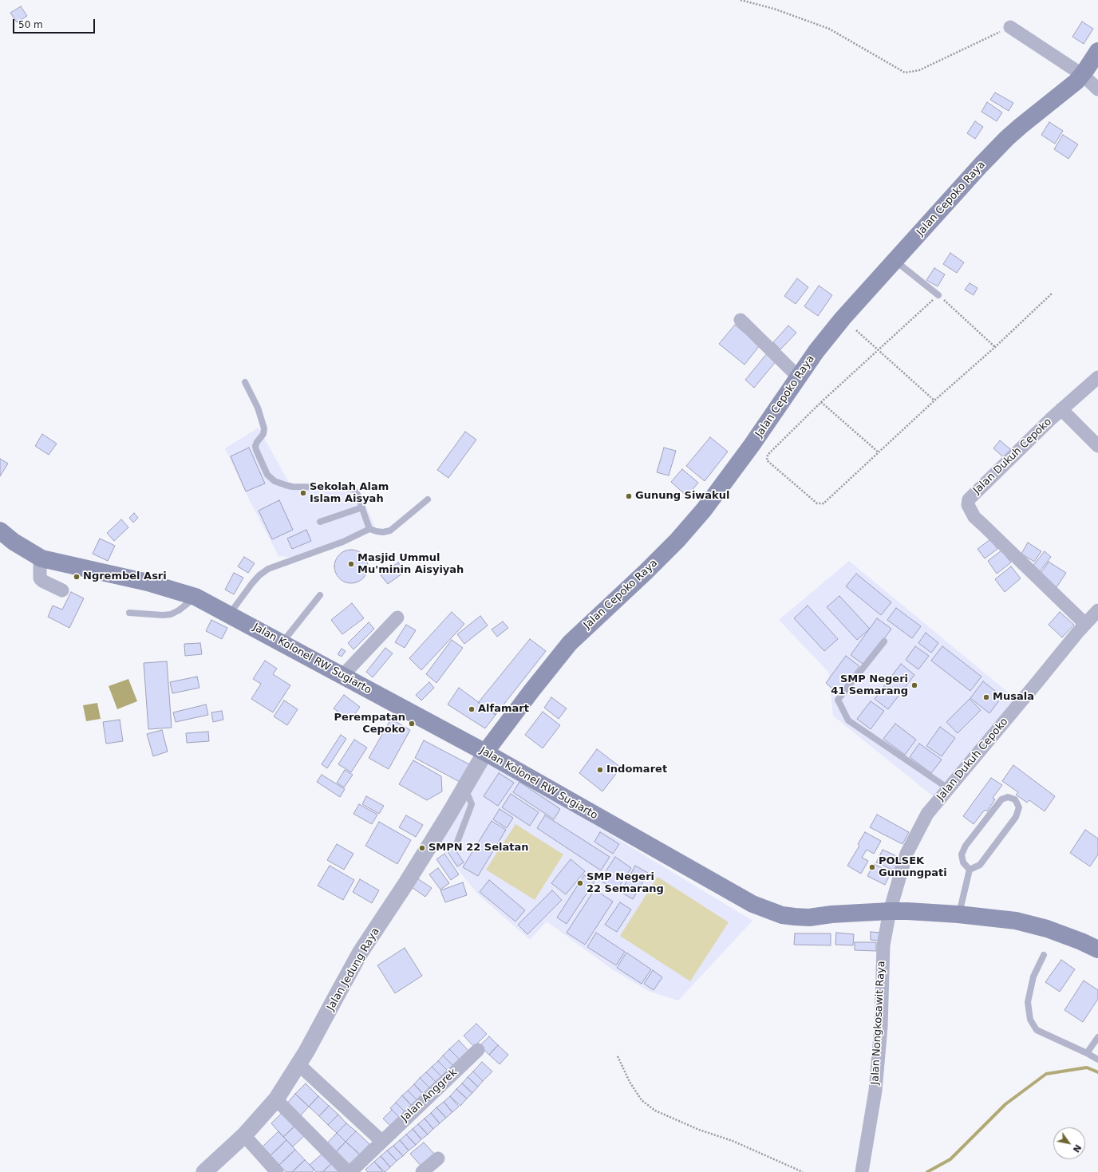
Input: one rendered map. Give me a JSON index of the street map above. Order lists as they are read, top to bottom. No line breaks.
{"streets":{"main road":["Jalan Cepoko Raya","Jalan Kolonel RW Sugiarto"],"street":["Jalan Dukuh Cepoko","Jalan Jedung Raya","Jalan Nongkosawit Raya","Jalan Anggrek"]},"crossings":[["Jalan Cepoko Raya","Jalan Kolonel RW Sugiarto"],["Jalan Cepoko Raya","Jalan Jedung Raya"],["Jalan Dukuh Cepoko","Jalan Kolonel RW Sugiarto"],["Jalan Dukuh Cepoko","Jalan Nongkosawit Raya"],["Jalan Kolonel RW Sugiarto","Jalan Jedung Raya"],["Jalan Kolonel RW Sugiarto","Jalan Nongkosawit Raya"]],"places":["Sekolah Alam Islam Aisyah","Gunung Siwakul","Masjid Ummul Mu'minin Aisyiyah","Ngrembel Asri","SMP Negeri 41 Semarang","Musala","Alfamart","Perempatan Cepoko","Indomaret","SMPN 22 Selatan","POLSEK Gunungpati","SMP Negeri 22 Semarang"],"scale_bar":"50 m","north":"bottom right"}
